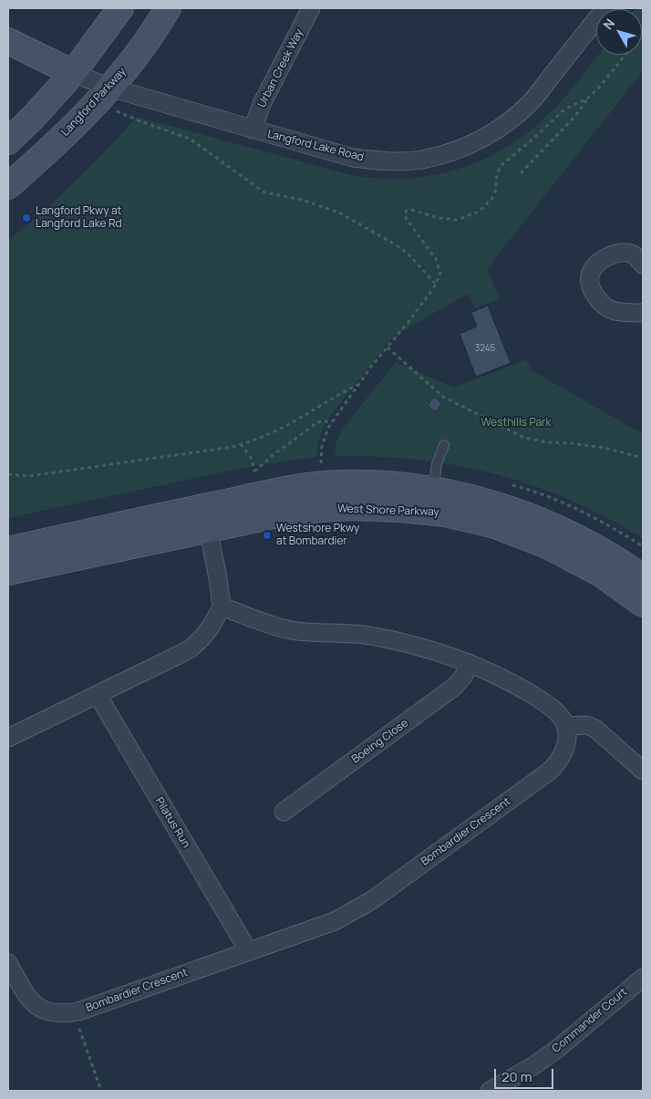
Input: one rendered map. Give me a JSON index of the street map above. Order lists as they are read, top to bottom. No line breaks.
{"streets":{"main road":["Langford Parkway","Langford Lake Road","West Shore Parkway"],"street":["Urban Creek Way","Boeing Close","Pilatus Run","Bombardier Crescent","Commander Court"]},"crossings":[["Urban Creek Way","Langford Lake Road"],["Langford Parkway","Langford Lake Road"],["Pilatus Run","Bombardier Crescent"]],"parks":["Westhills Park"],"places":["Langford Pkwy at Langford Lake Rd","Westshore Pkwy at Bombardier"],"house_numbers":["3245"],"scale_bar":"20 m","north":"top left"}
